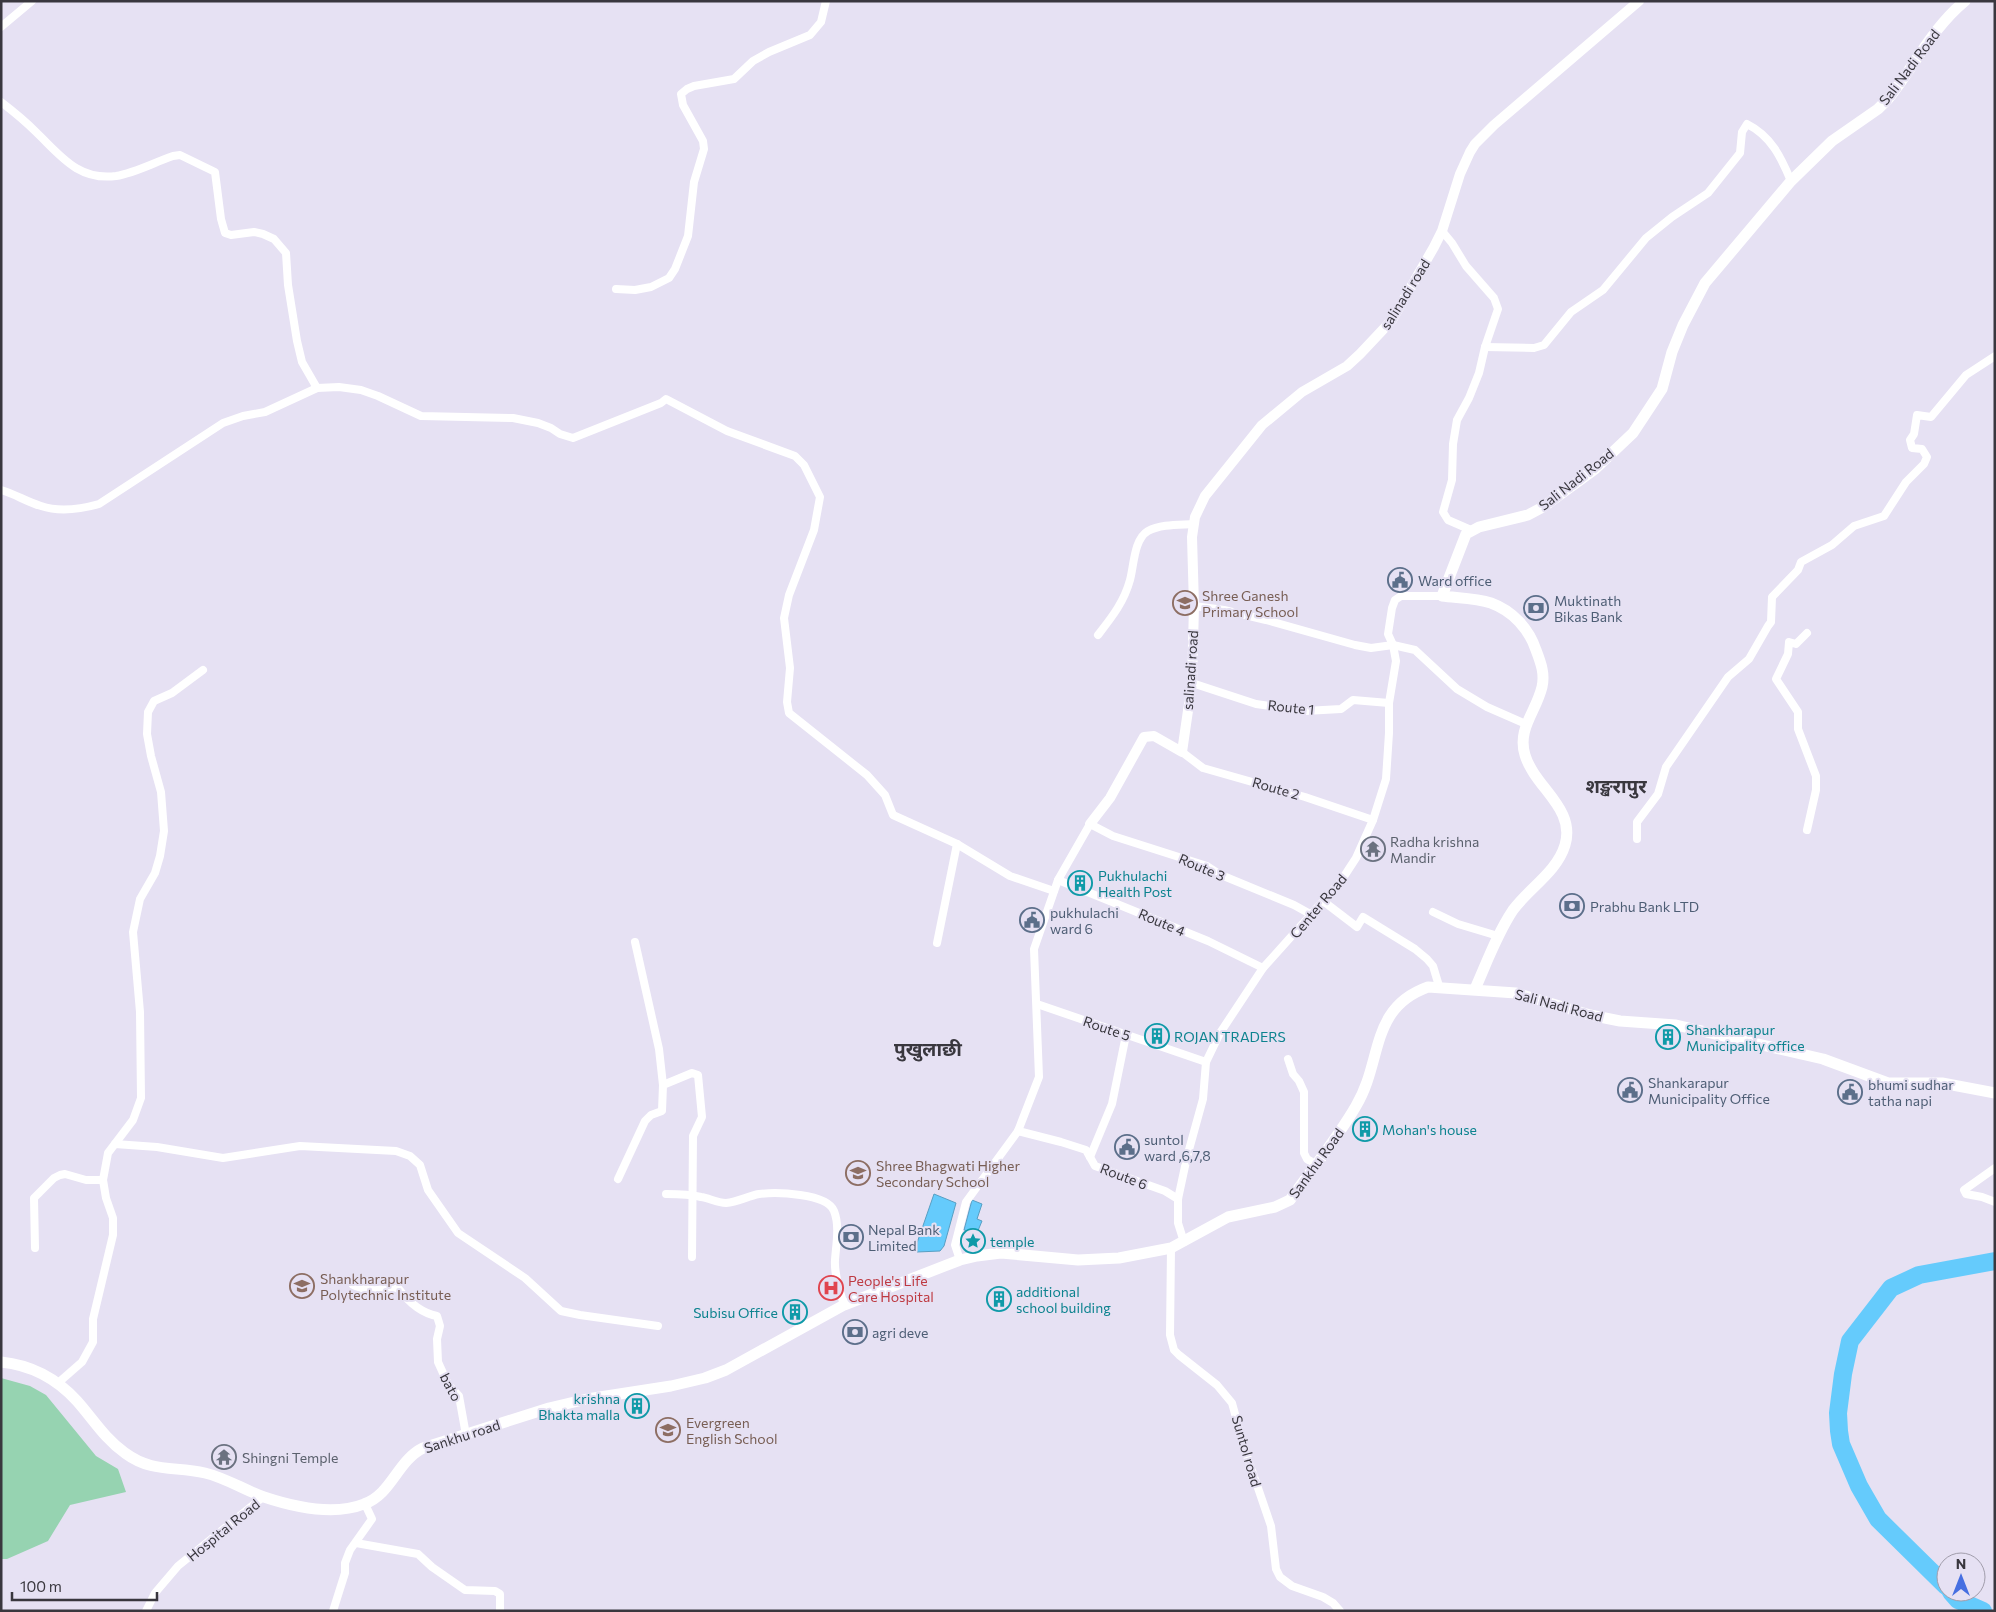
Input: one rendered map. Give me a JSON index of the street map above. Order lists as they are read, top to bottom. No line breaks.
{"streets":{"main road":["Sali Nadi Road","Sankhu Road","Sankhu road"],"street":["salinadi road","Route 1","Route 2","Route 3","Center Road","Route 4","Route 5","Route 6","bato","Suntol road","Hospital Road"]},"crossings":[["Sali Nadi Road","Sankhu Road"],["salinadi road","Route 1"],["salinadi road","Route 2"],["Route 1","Center Road"],["Route 2","Center Road"],["Route 3","Center Road"],["Center Road","Route 4"],["Center Road","Route 5"],["Center Road","Sankhu Road"],["Center Road","Route 6"],["Sankhu Road","Sankhu road"],["Sankhu Road","Suntol road"],["bato","Sankhu road"],["Sankhu road","Hospital Road"]],"districts":["शङ्खरापुर","पुखुलाछी"],"places":{"public building":["Ward office","pukhulachi ward 6","Shankarapur Municipality Office","bhumi sudhar tatha napi","suntol ward ,6,7,8"],"school or university":["Shree Ganesh Primary School","Shree Bhagwati Higher Secondary School","Shankharapur Polytechnic Institute","Evergreen English School"],"bank":["Muktinath Bikas Bank","Prabhu Bank LTD","Nepal Bank Limited","agri deve"],"temple":["Radha krishna Mandir","Shingni Temple"],"building":["Pukhulachi Health Post","ROJAN TRADERS","Shankharapur Municipality office","Mohan's house","additional school building","Subisu Office","krishna Bhakta malla"],"place":["temple"],"hospital":["People's Life Care Hospital"]},"scale_bar":"100 m","north":"top"}
